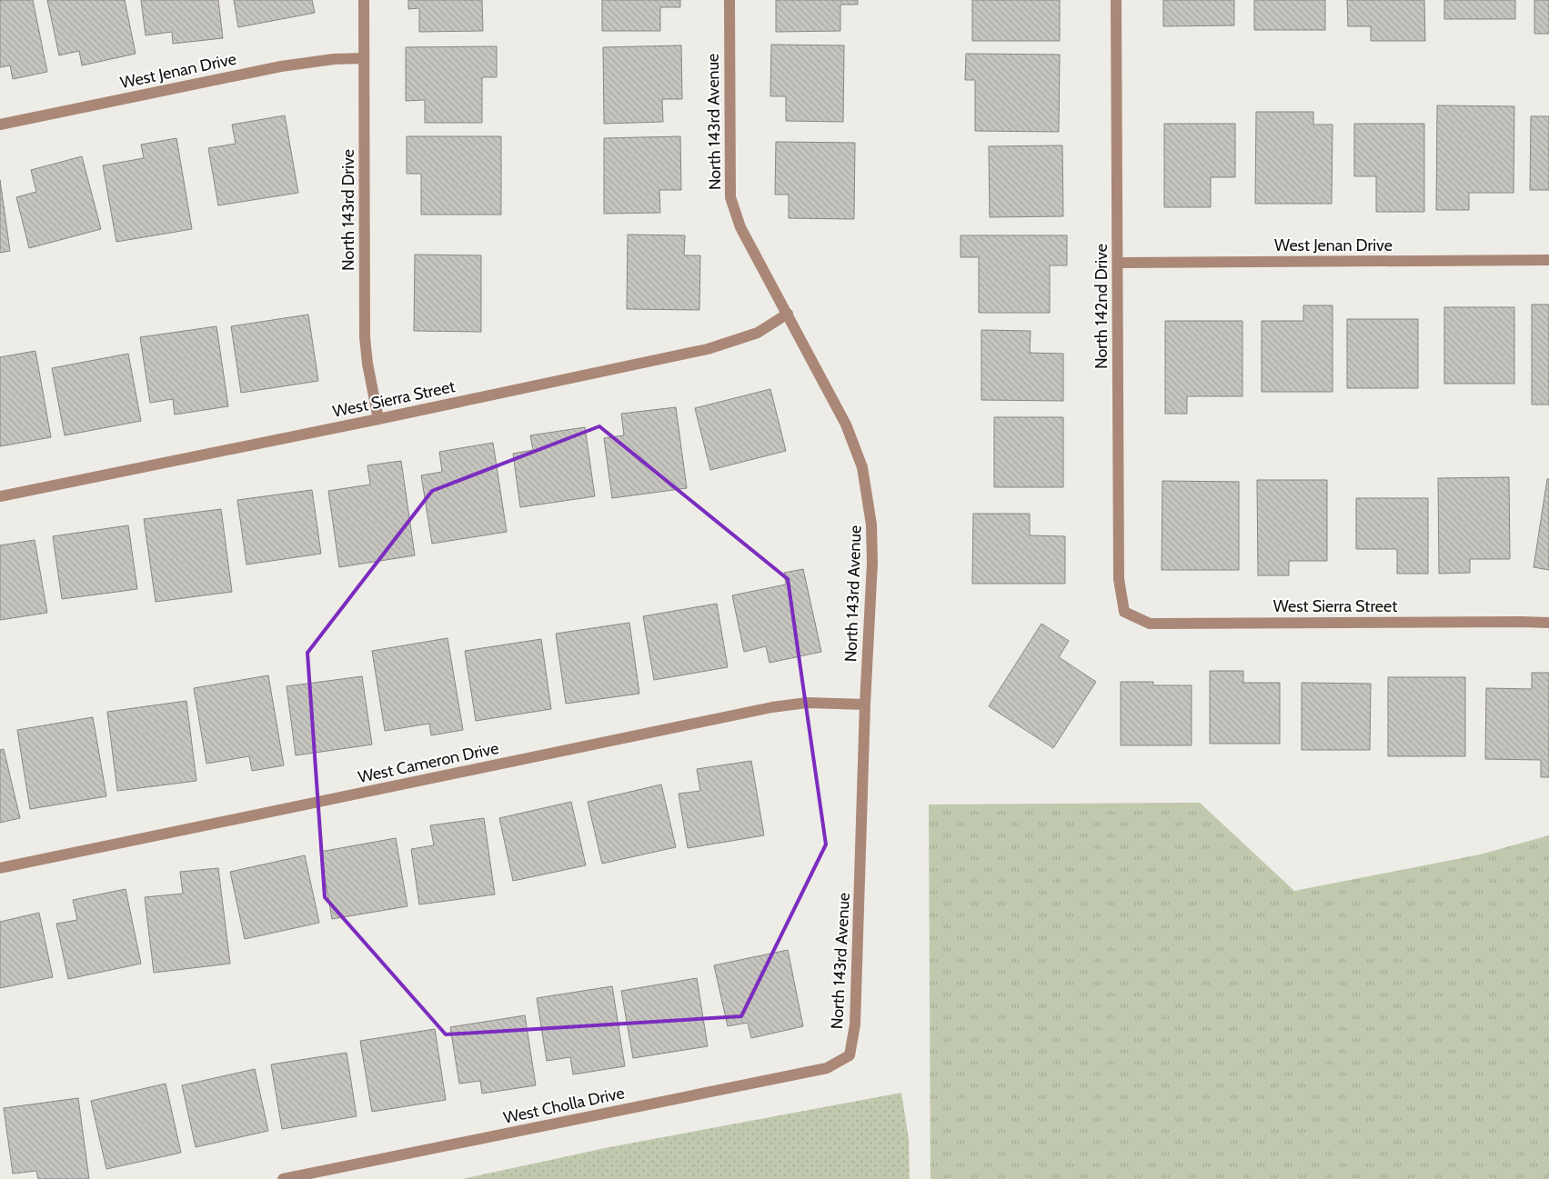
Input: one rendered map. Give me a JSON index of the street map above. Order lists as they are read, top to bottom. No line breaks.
{"streets":{"street":["West Jenan Drive","North 143rd Avenue","North 143rd Drive","North 142nd Drive","West Sierra Street","West Cameron Drive","West Cholla Drive"]},"crossings":[["West Jenan Drive","North 143rd Drive"],["West Jenan Drive","North 142nd Drive"],["North 143rd Avenue","West Sierra Street"],["North 143rd Avenue","West Cameron Drive"],["North 143rd Avenue","West Cholla Drive"],["North 143rd Drive","West Sierra Street"],["North 142nd Drive","West Sierra Street"]]}
